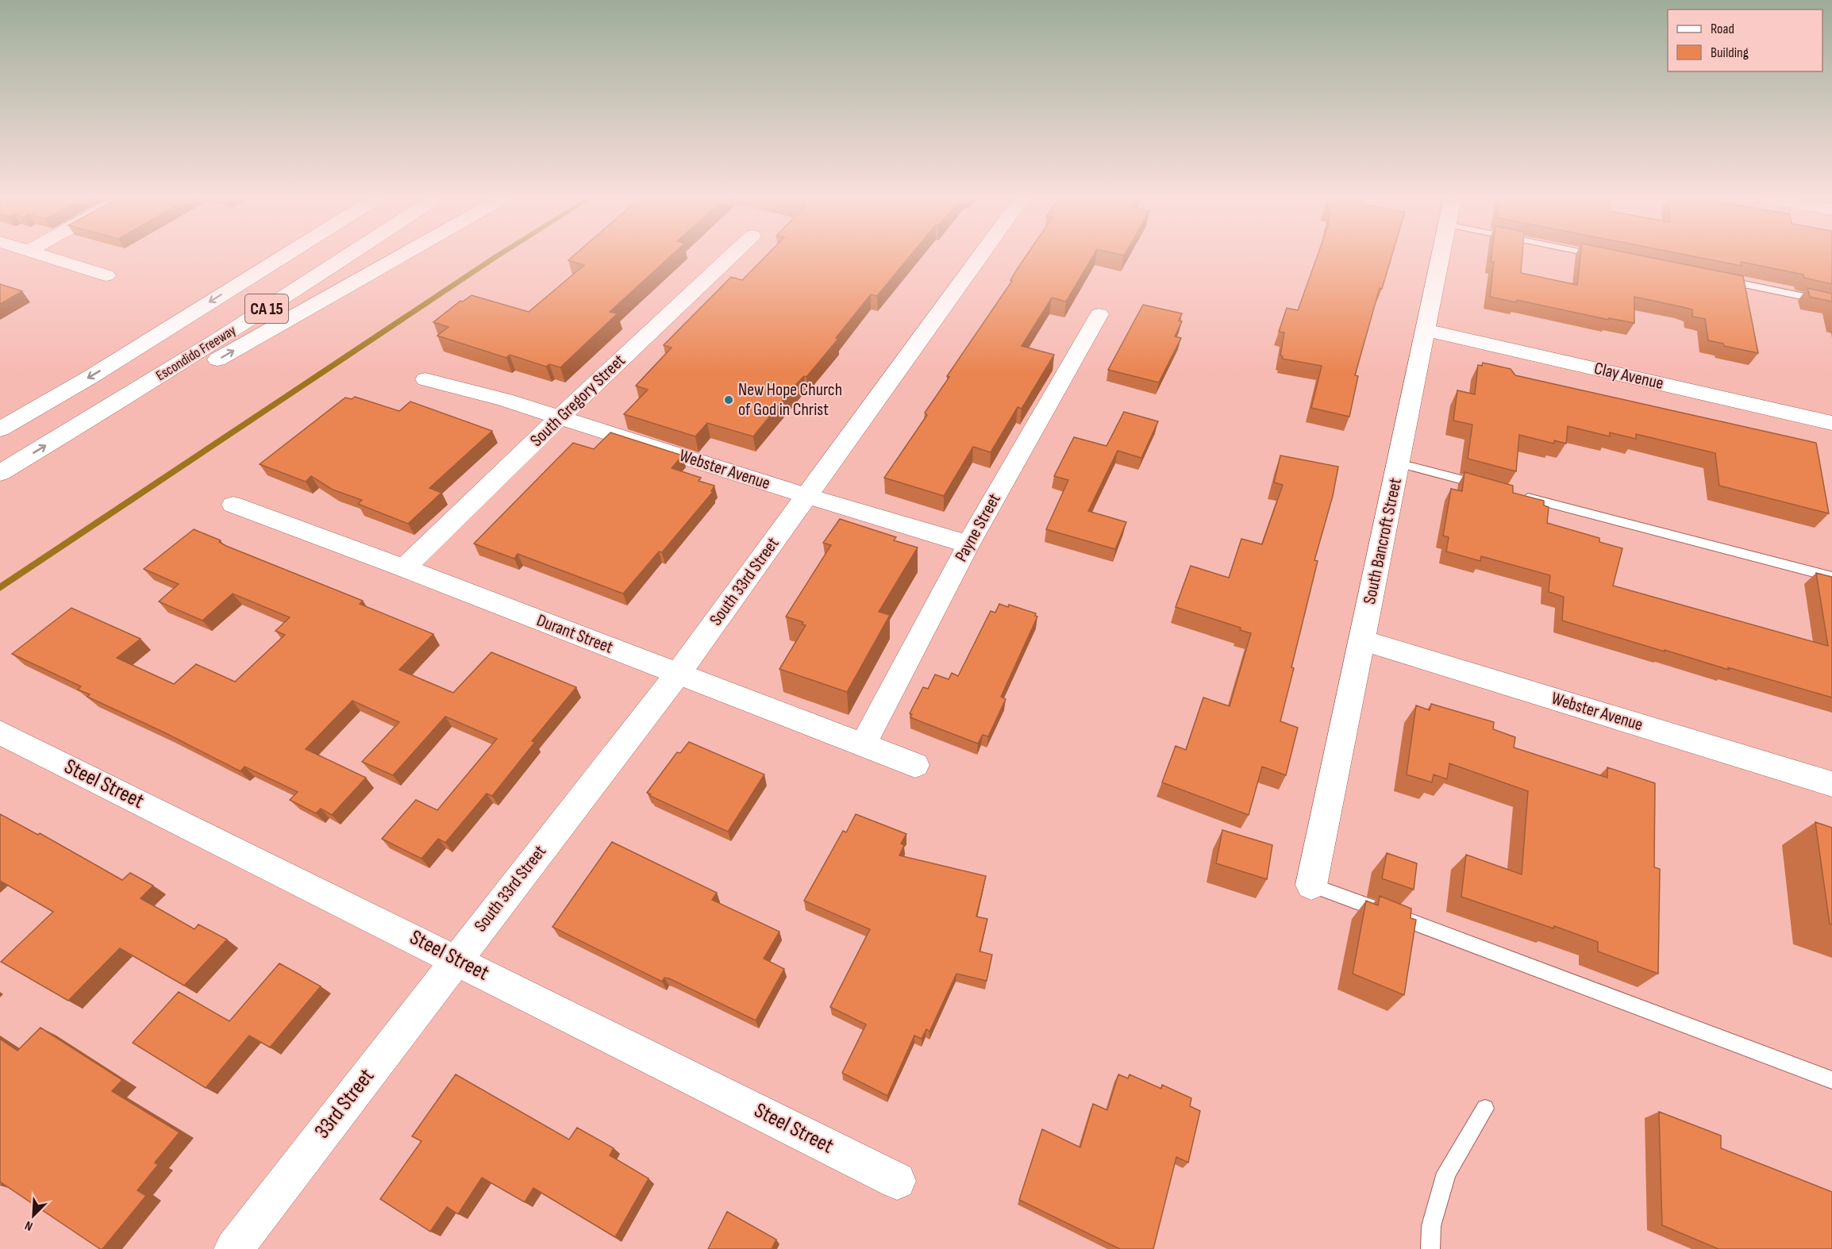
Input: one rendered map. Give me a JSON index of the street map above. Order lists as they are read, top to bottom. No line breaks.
{"streets":{"main road":["CA 15","Escondido Freeway","Clay Avenue","South Gregory Street","Webster Avenue","Payne Street","South Bancroft Street","South 33rd Street","Durant Street","Steel Street","33rd Street"]},"crossings":[["Clay Avenue","South Bancroft Street"],["South Gregory Street","Webster Avenue"],["South Gregory Street","Durant Street"],["Webster Avenue","Payne Street"],["Webster Avenue","South Bancroft Street"],["Webster Avenue","South 33rd Street"],["Payne Street","Durant Street"],["South 33rd Street","Durant Street"],["South 33rd Street","Steel Street"],["South 33rd Street","33rd Street"],["Steel Street","33rd Street"]],"places":["New Hope Church of God in Christ"],"legend":["Road","Building"],"north":"bottom left"}
